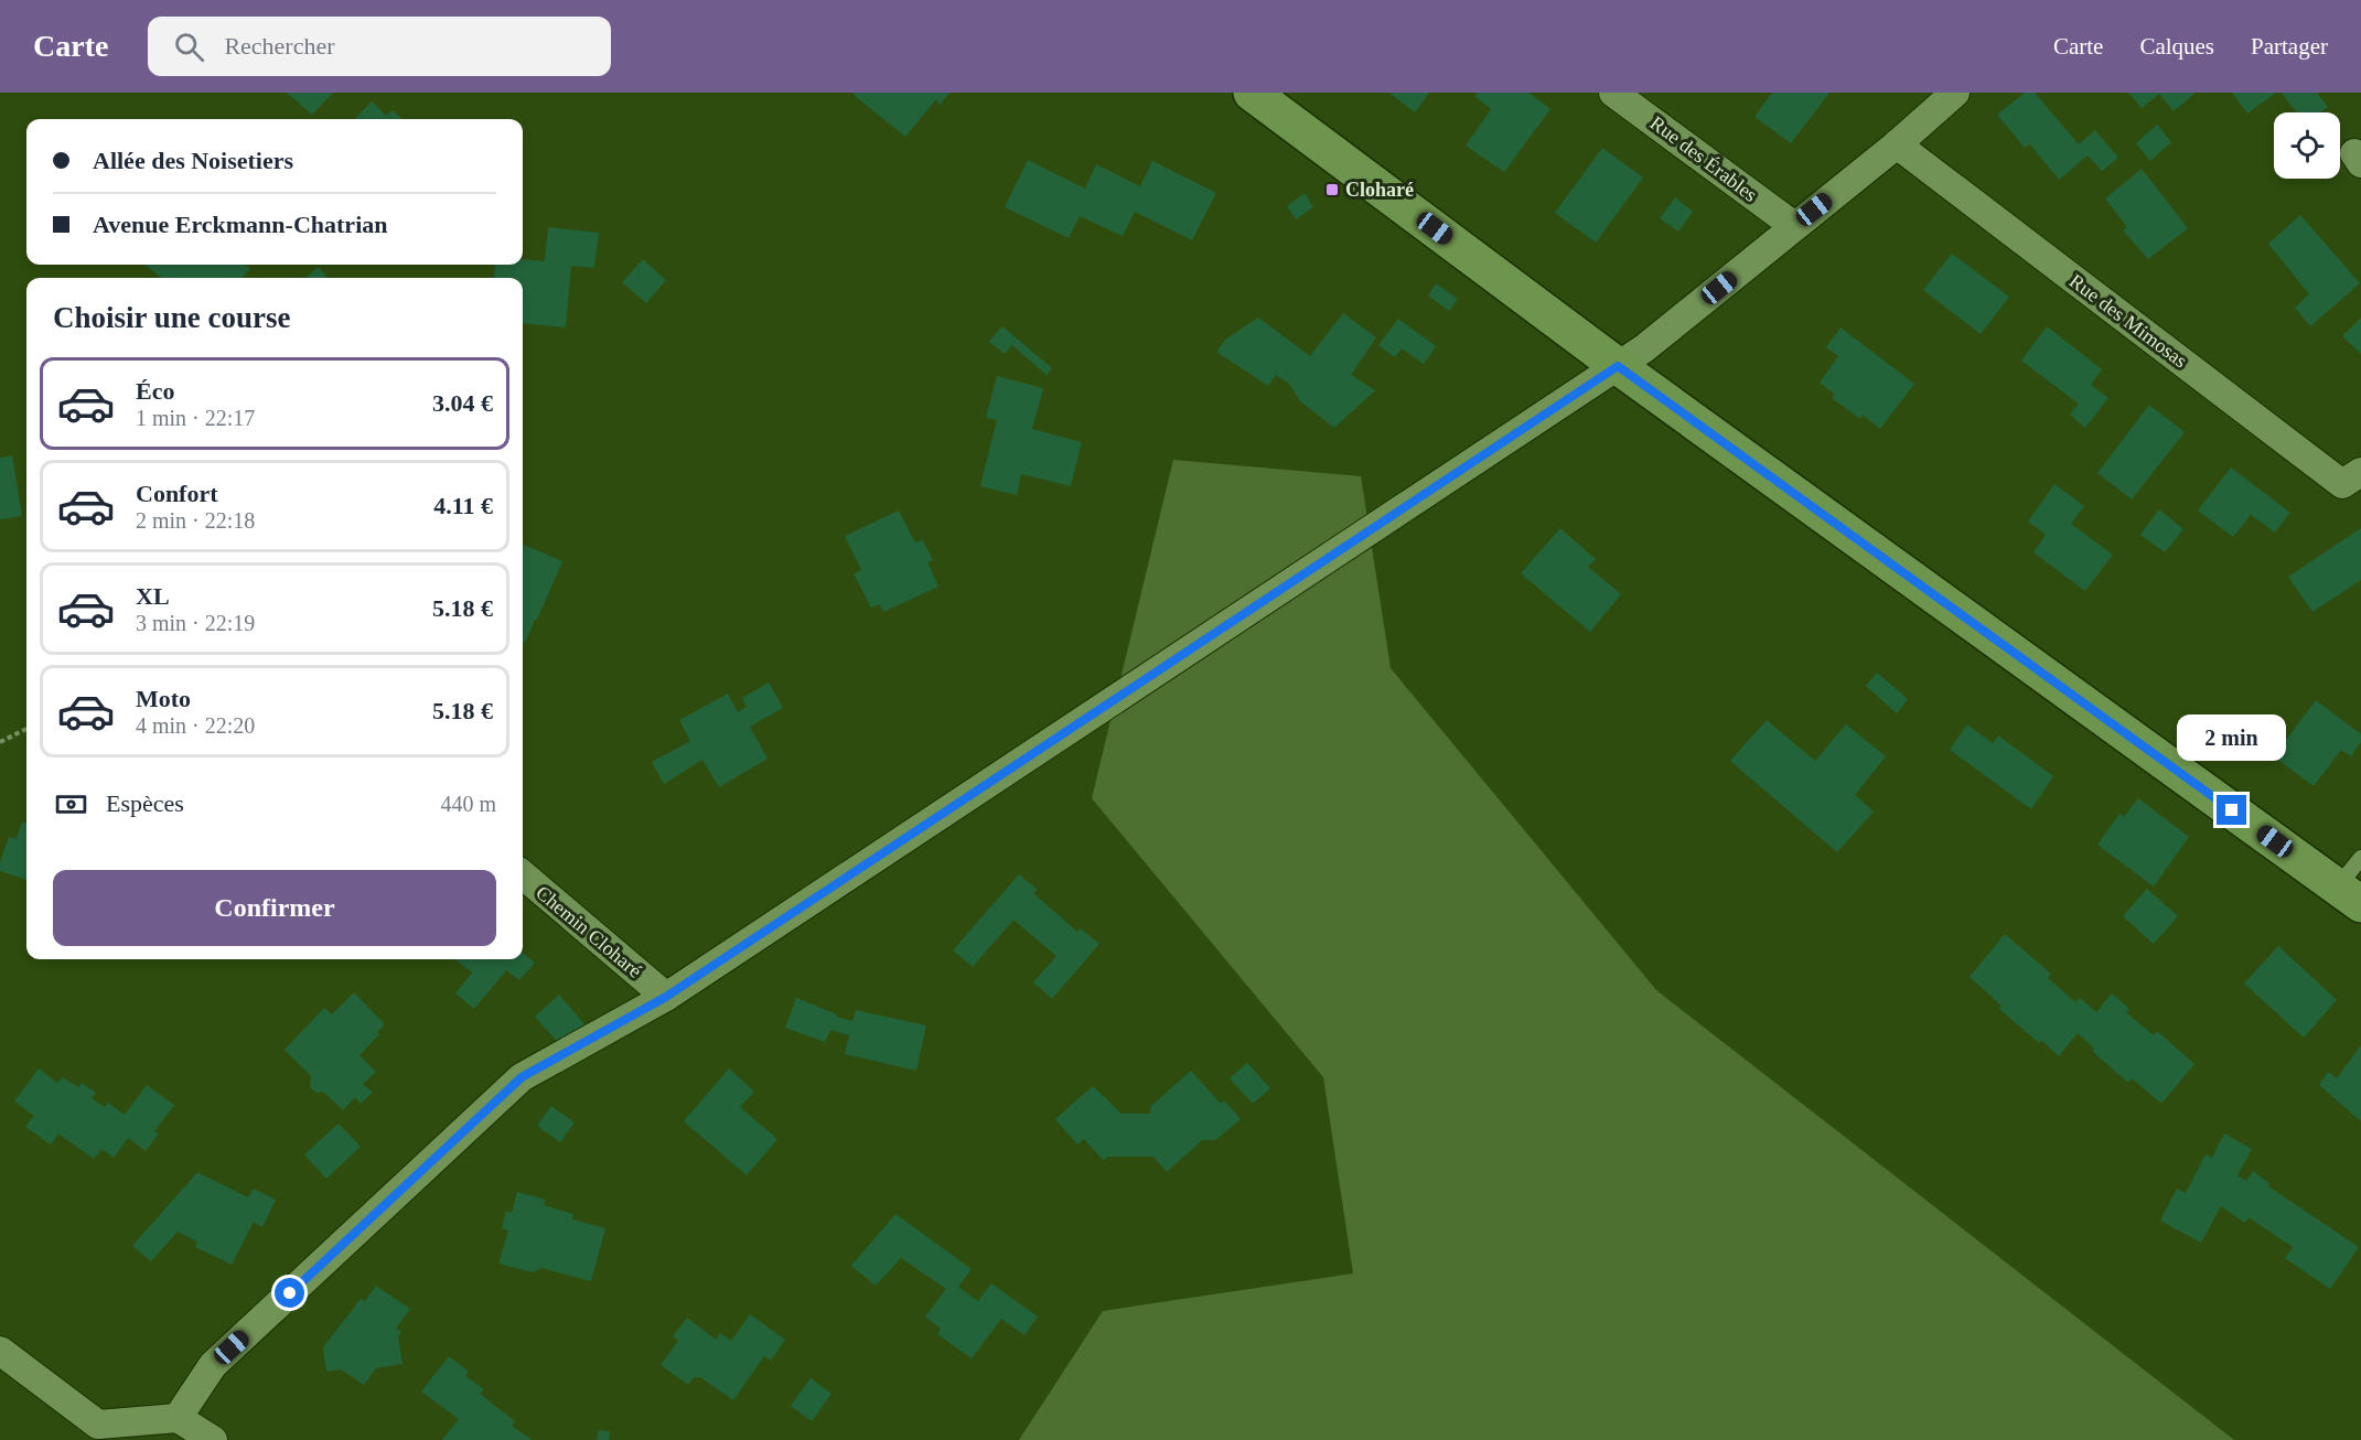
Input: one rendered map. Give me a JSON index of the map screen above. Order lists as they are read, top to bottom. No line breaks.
{"streets":{"street":["Rue des Érables","Rue des Mimosas","Chemin Cloharé"]},"places":{"transit":["Cloharé"]},"page":{"header":"Carte","search":"Rechercher","nav":["Carte","Calques","Partager"],"banner":["Allée des Noisetiers","Avenue Erckmann-Chatrian"],"heading":"Choisir une course","list":[{"name":"Éco","note":"1 min · 22:17","value":"3.04 €"},{"name":"Confort","note":"2 min · 22:18","value":"4.11 €"},{"name":"XL","note":"3 min · 22:19","value":"5.18 €"},{"name":"Moto","note":"4 min · 22:20","value":"5.18 €"}],"bubble":"2 min","pay":["Espèces","440 m"],"buttons":"Confirmer"}}
